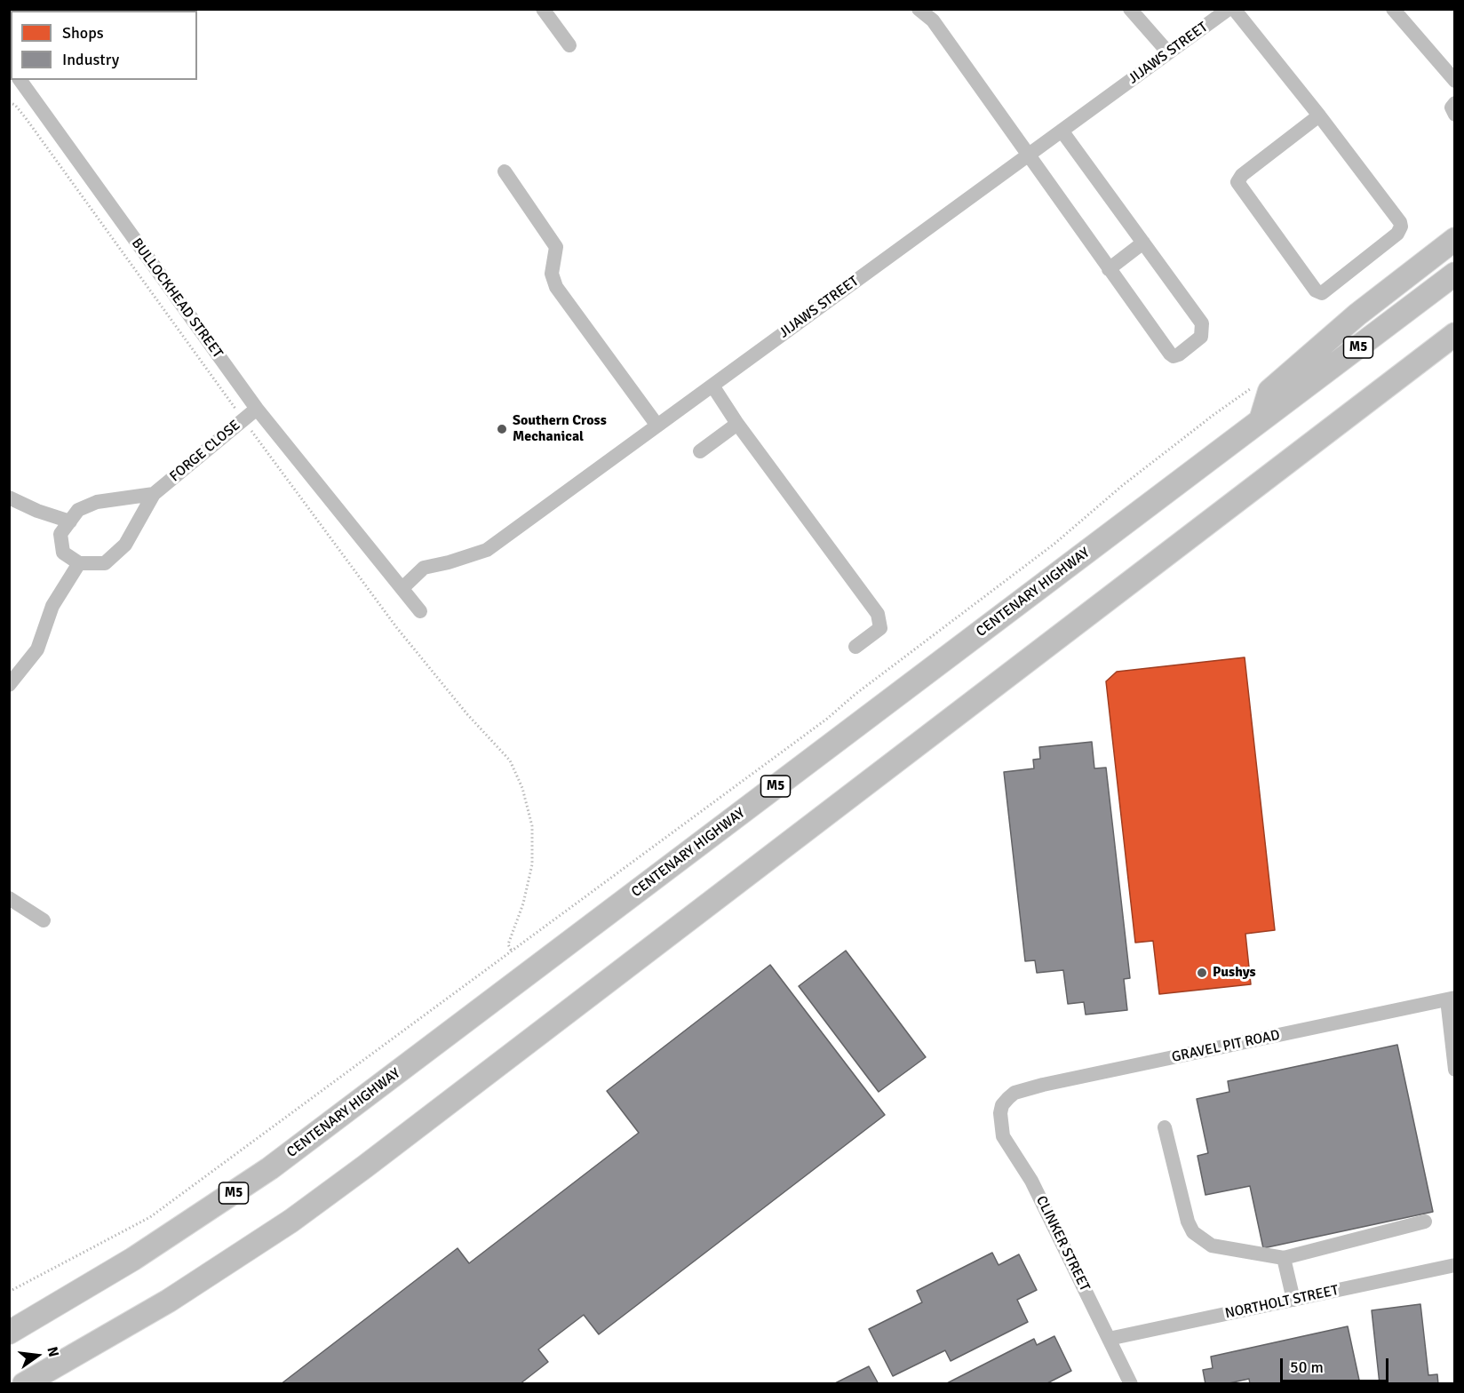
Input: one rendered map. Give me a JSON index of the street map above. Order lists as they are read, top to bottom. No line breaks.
{"streets":{"highway":["M5","CENTENARY HIGHWAY"],"street":["JIJAWS STREET","BULLOCKHEAD STREET","FORGE CLOSE","GRAVEL PIT ROAD","CLINKER STREET","NORTHOLT STREET"]},"crossings":[["JIJAWS STREET","BULLOCKHEAD STREET"],["BULLOCKHEAD STREET","FORGE CLOSE"],["GRAVEL PIT ROAD","CLINKER STREET"],["CLINKER STREET","NORTHOLT STREET"]],"places":["Southern Cross Mechanical","Pushys"],"legend":["Shops","Industry"],"scale_bar":"50 m","north":"right"}
